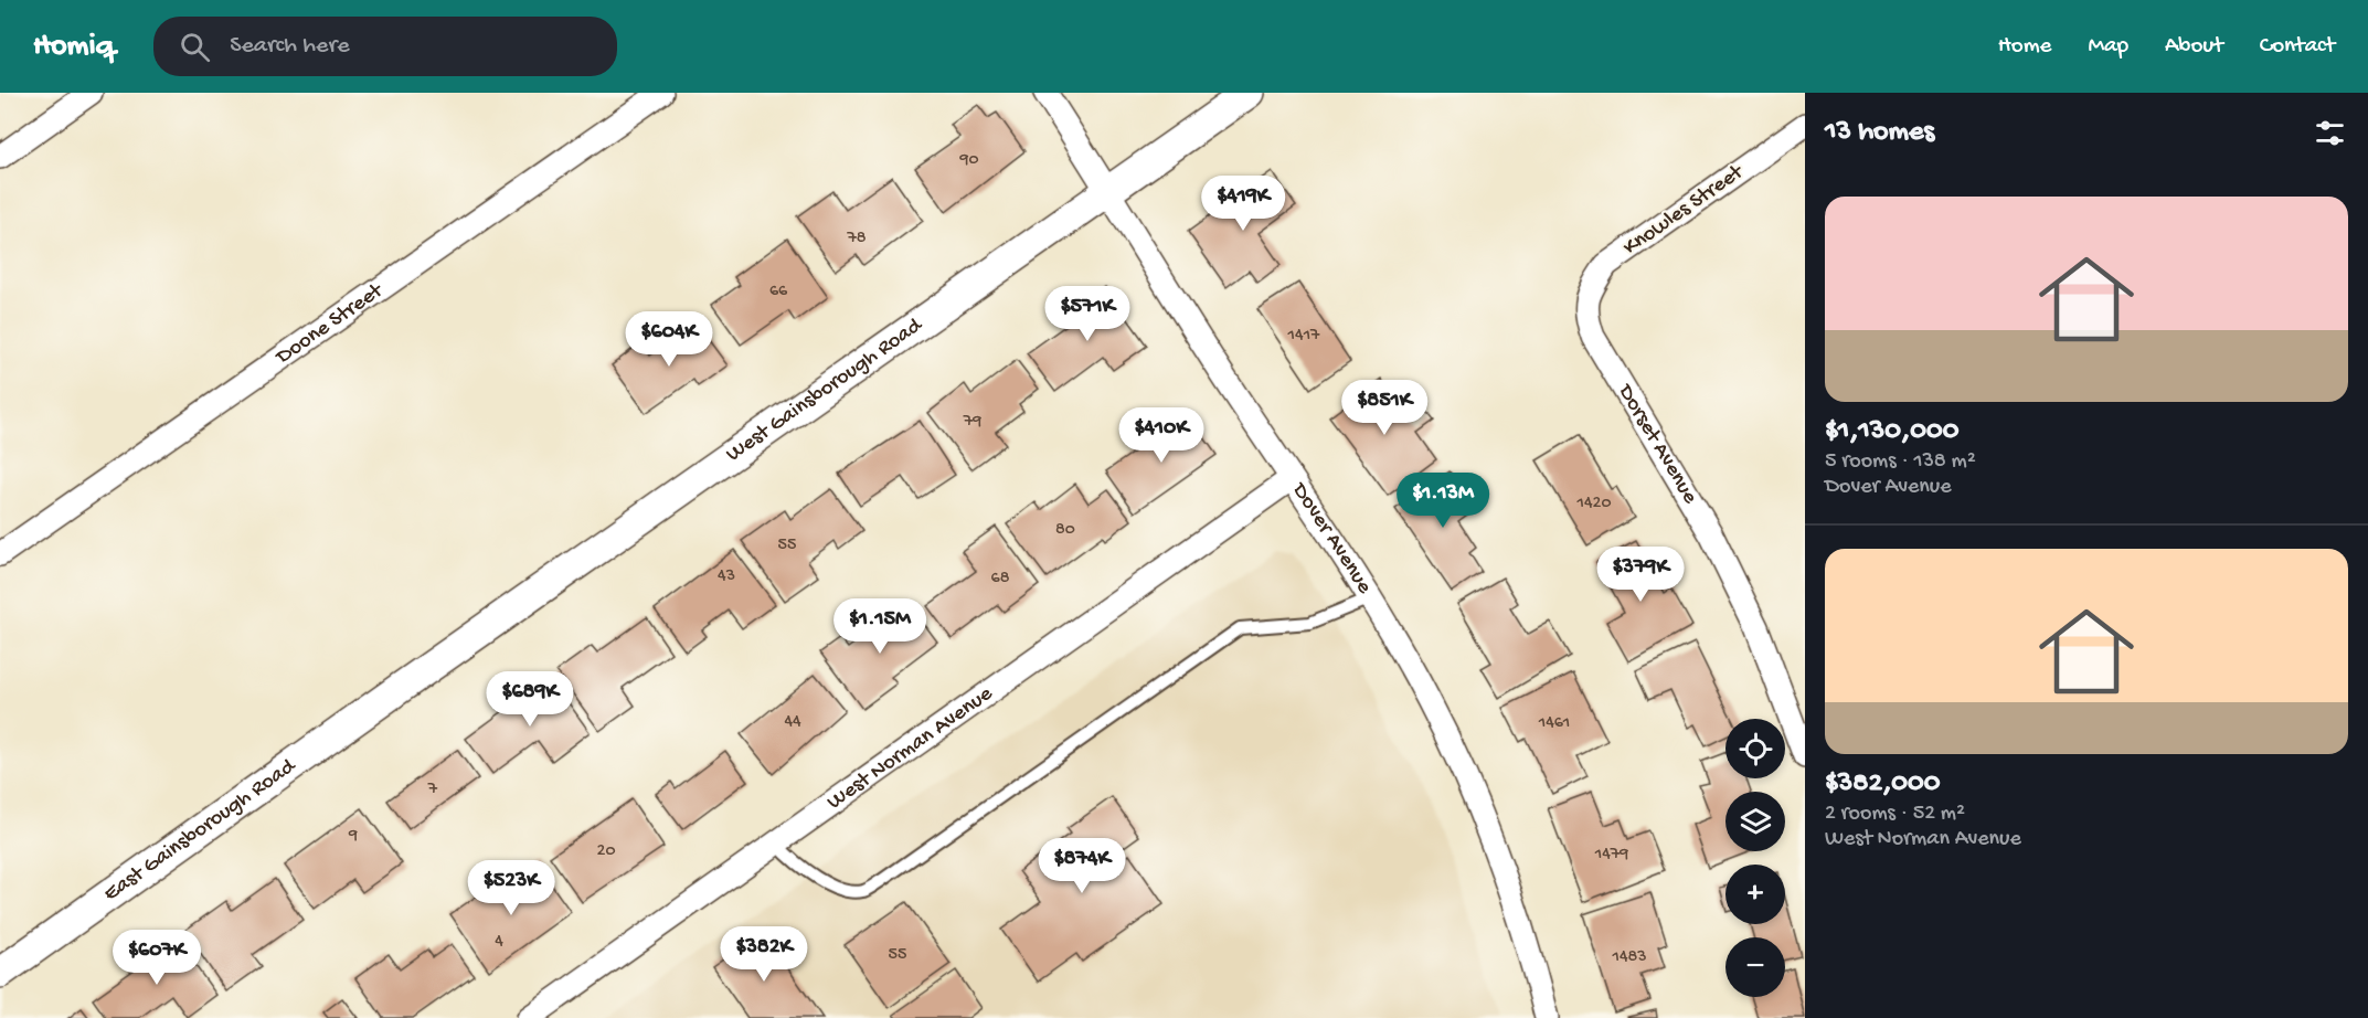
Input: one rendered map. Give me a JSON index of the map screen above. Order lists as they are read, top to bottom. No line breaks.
{"streets":{"street":["Knowles Street","Doone Street","West Gainsborough Road","Dorset Avenue","Dover Avenue","West Norman Avenue","East Gainsborough Road"]},"crossings":[["Knowles Street","Dorset Avenue"],["West Gainsborough Road","Dover Avenue"],["West Gainsborough Road","East Gainsborough Road"],["Dover Avenue","West Norman Avenue"]],"house_numbers":["90","78","66","1417","79","1420","80","55","43","68","44","1461","7","9","20","1479","4","55","1483"],"page":{"header":"Homiq","search":"Search here","nav":["Home","Map","About","Contact"],"heading":"13 homes","list":[{"name":"$1,130,000","note":"5 rooms · 138 m² · Dover Avenue"},{"name":"$382,000","note":"2 rooms · 52 m² · West Norman Avenue"}],"price":["$419K","$571K","$604K","$851K","$410K","$1.13M","$379K","$1.15M","$689K","$874K","$523K","$382K","$607K"],"map_buttons":["+","−"]}}
